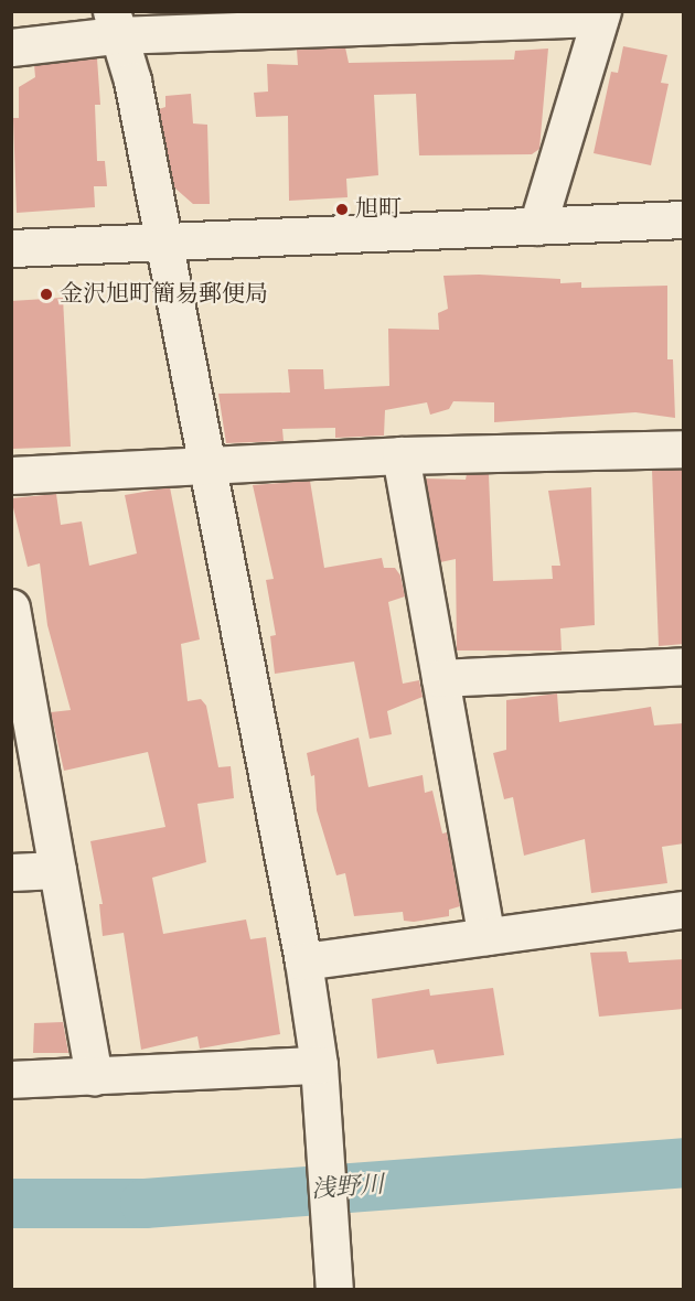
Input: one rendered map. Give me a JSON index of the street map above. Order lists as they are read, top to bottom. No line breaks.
{"water":["浅野川"],"places":["旭町","金沢旭町簡易郵便局"]}
